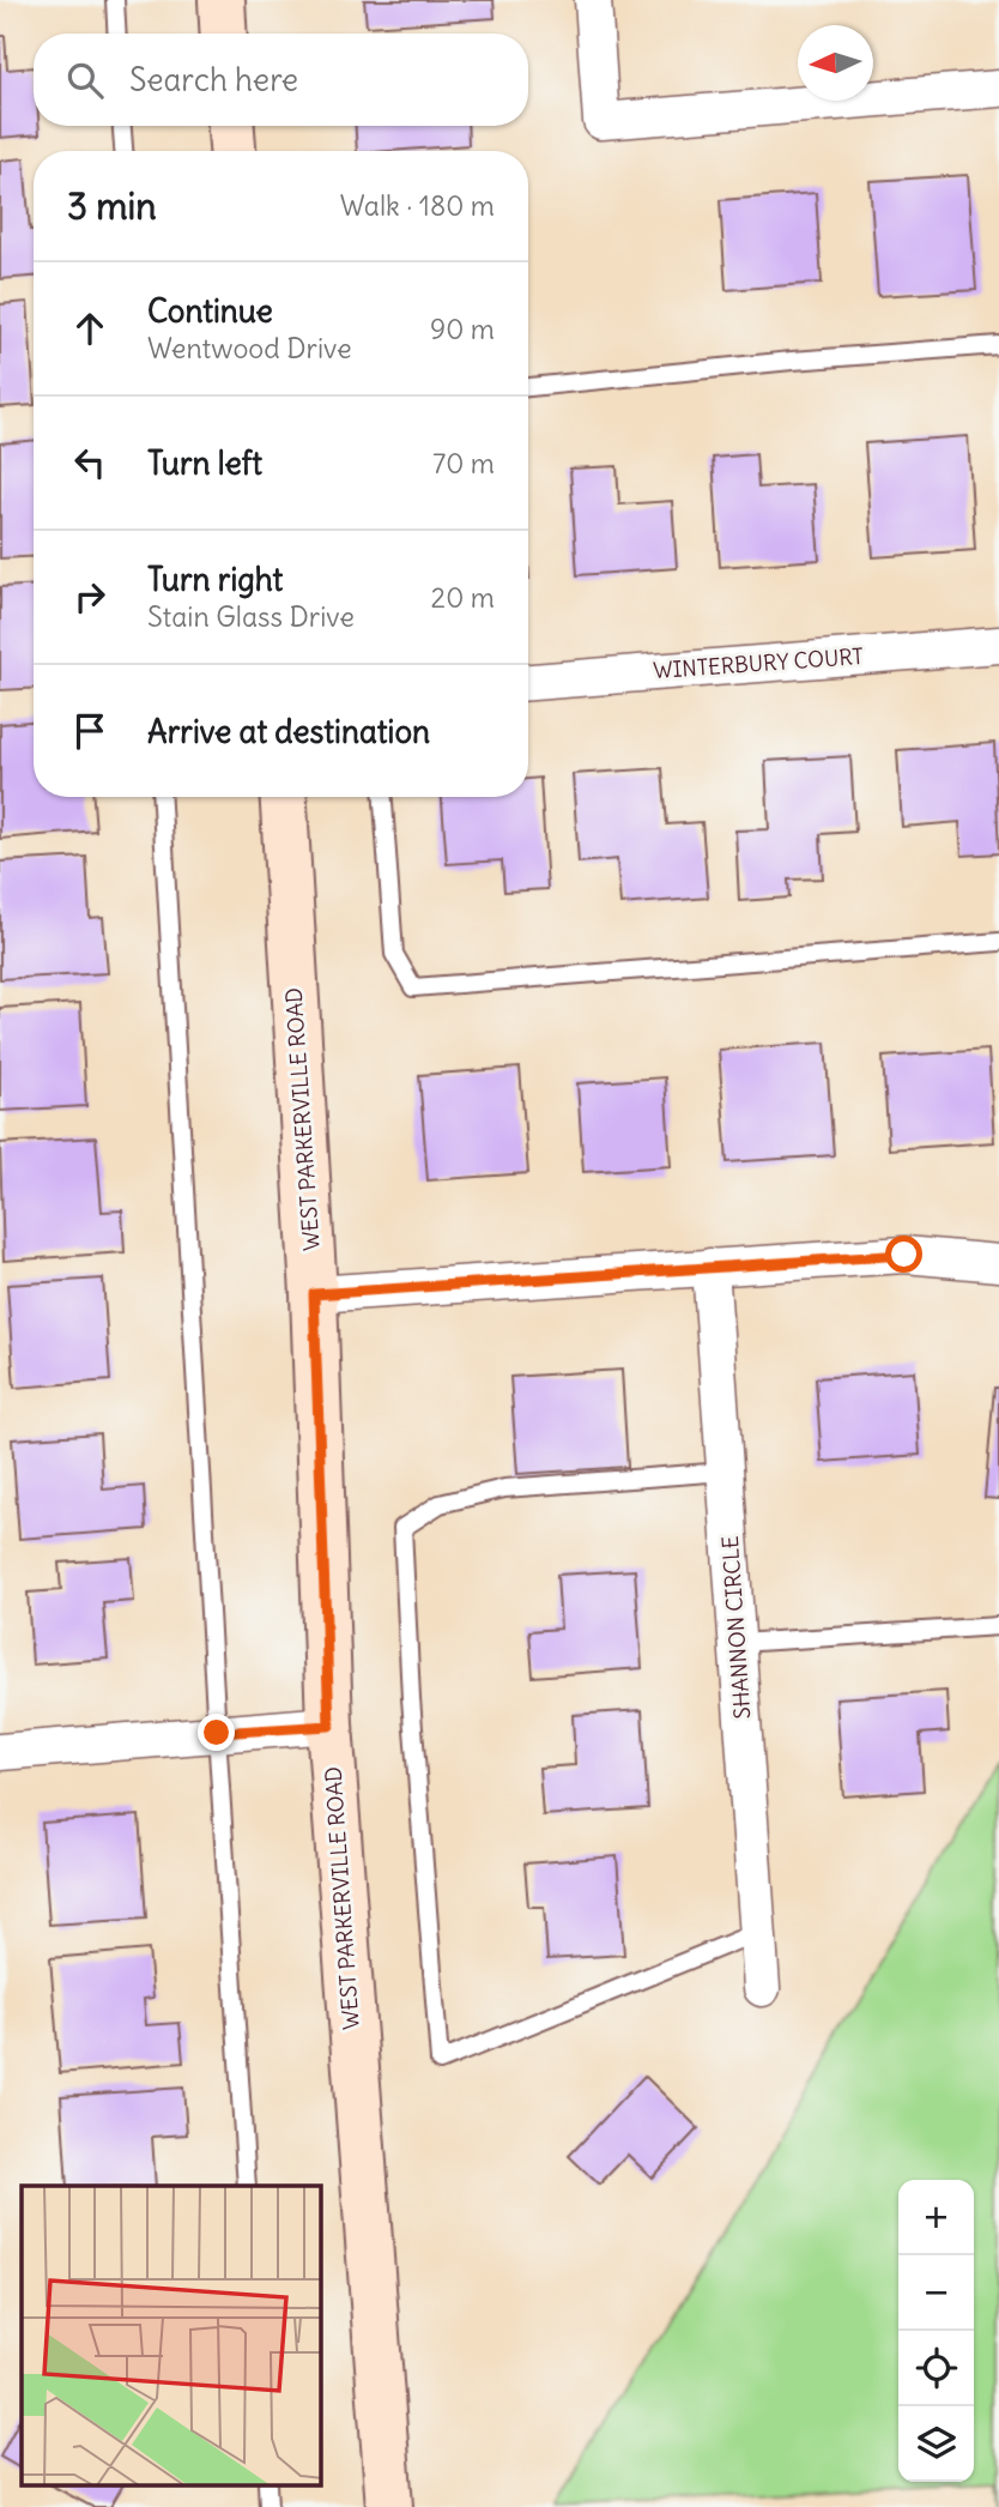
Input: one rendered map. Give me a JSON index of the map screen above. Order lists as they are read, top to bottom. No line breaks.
{"streets":{"main road":["WEST PARKERVILLE ROAD"],"street":["WINTERBURY COURT","SHANNON CIRCLE"]},"north":"left","page":{"search":"Search here","heading":["3 min","Walk · 180 m"],"list":[["Continue","Wentwood Drive","90 m"],["Turn left","70 m"],["Turn right","Stain Glass Drive","20 m"],"Arrive at destination"],"map_buttons":["+","−"]}}
